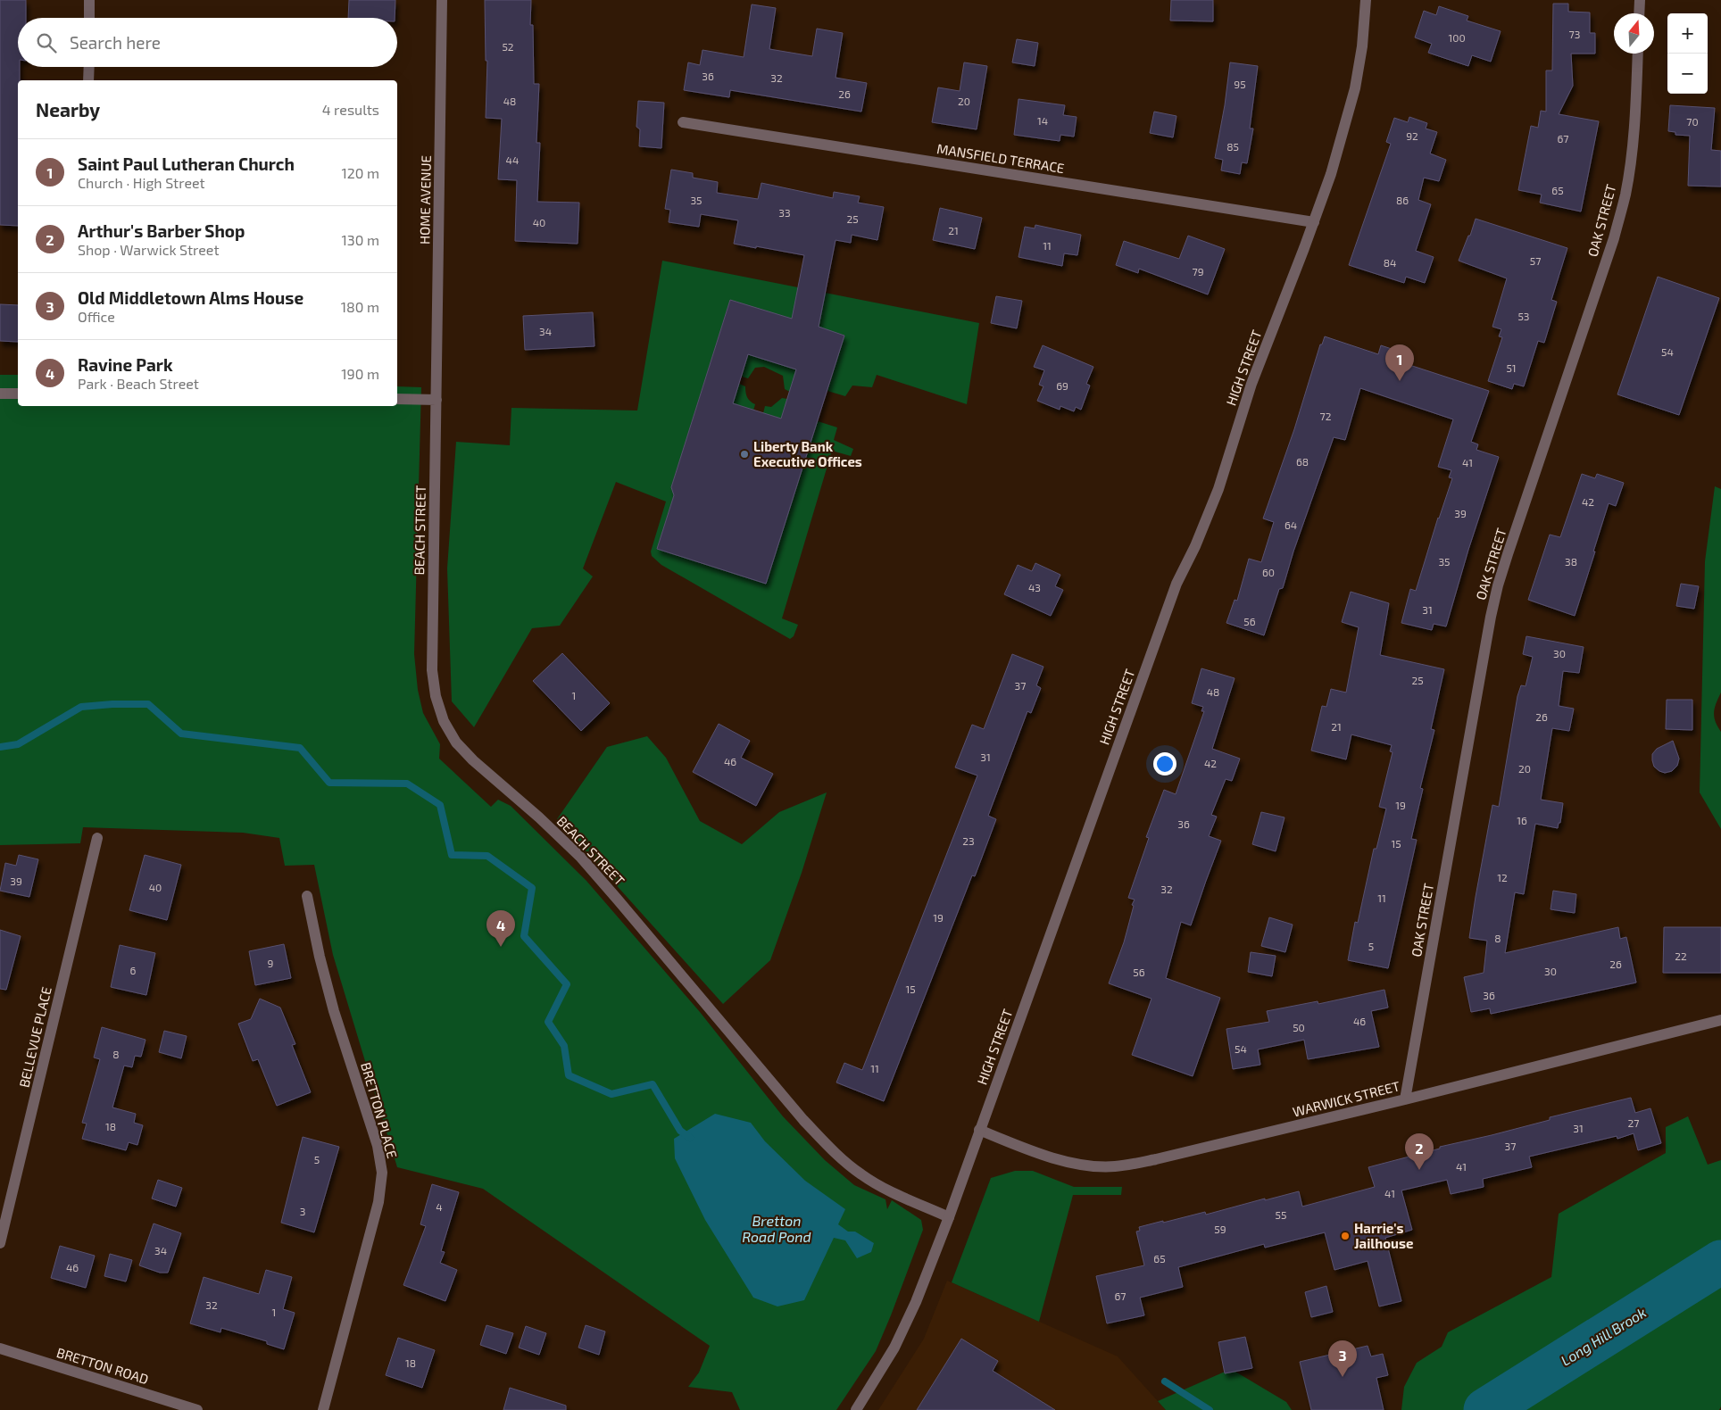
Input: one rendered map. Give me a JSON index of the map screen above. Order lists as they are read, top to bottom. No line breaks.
{"streets":{"street":["MANSFIELD TERRACE","HOME AVENUE","OAK STREET","HIGH STREET","BEACH STREET","BELLEVUE PLACE","WARWICK STREET","BRETTON PLACE","BRETTON ROAD"]},"crossings":[["MANSFIELD TERRACE","HIGH STREET"],["HOME AVENUE","BEACH STREET"],["OAK STREET","WARWICK STREET"],["HIGH STREET","BEACH STREET"],["HIGH STREET","WARWICK STREET"]],"water":["Bretton Road Pond","Long Hill Brook"],"places":["Liberty Bank Executive Offices","Harrie's Jailhouse"],"house_numbers":["73","100","52","36","32","95","26","48","20","14","70","92","67","85","44","65","35","86","33","25","40","21","11","57","84","79","53","34","54","51","69","72","68","41","42","39","64","35","38","60","43","31","56","30","25","37","48","1","26","21","31","46","42","20","19","16","36","23","15","12","39","40","32","11","19","8","5","22","9","26","6","30","56","15","36","46","50","54","8","11","27","18","31","37","5","41","41","4","3","55","59","34","65","46","67","32","1","18"],"north":"top","page":{"map_buttons":["+","−"],"search":"Search here","heading":["Nearby","4 results"],"list":[{"mark":"1","name":"Saint Paul Lutheran Church","note":"Church · High Street","value":"120 m"},{"mark":"2","name":"Arthur's Barber Shop","note":"Shop · Warwick Street","value":"130 m"},{"mark":"3","name":"Old Middletown Alms House","note":"Office","value":"180 m"},{"mark":"4","name":"Ravine Park","note":"Park · Beach Street","value":"190 m"}],"pins":["1","4","2","3"]}}
